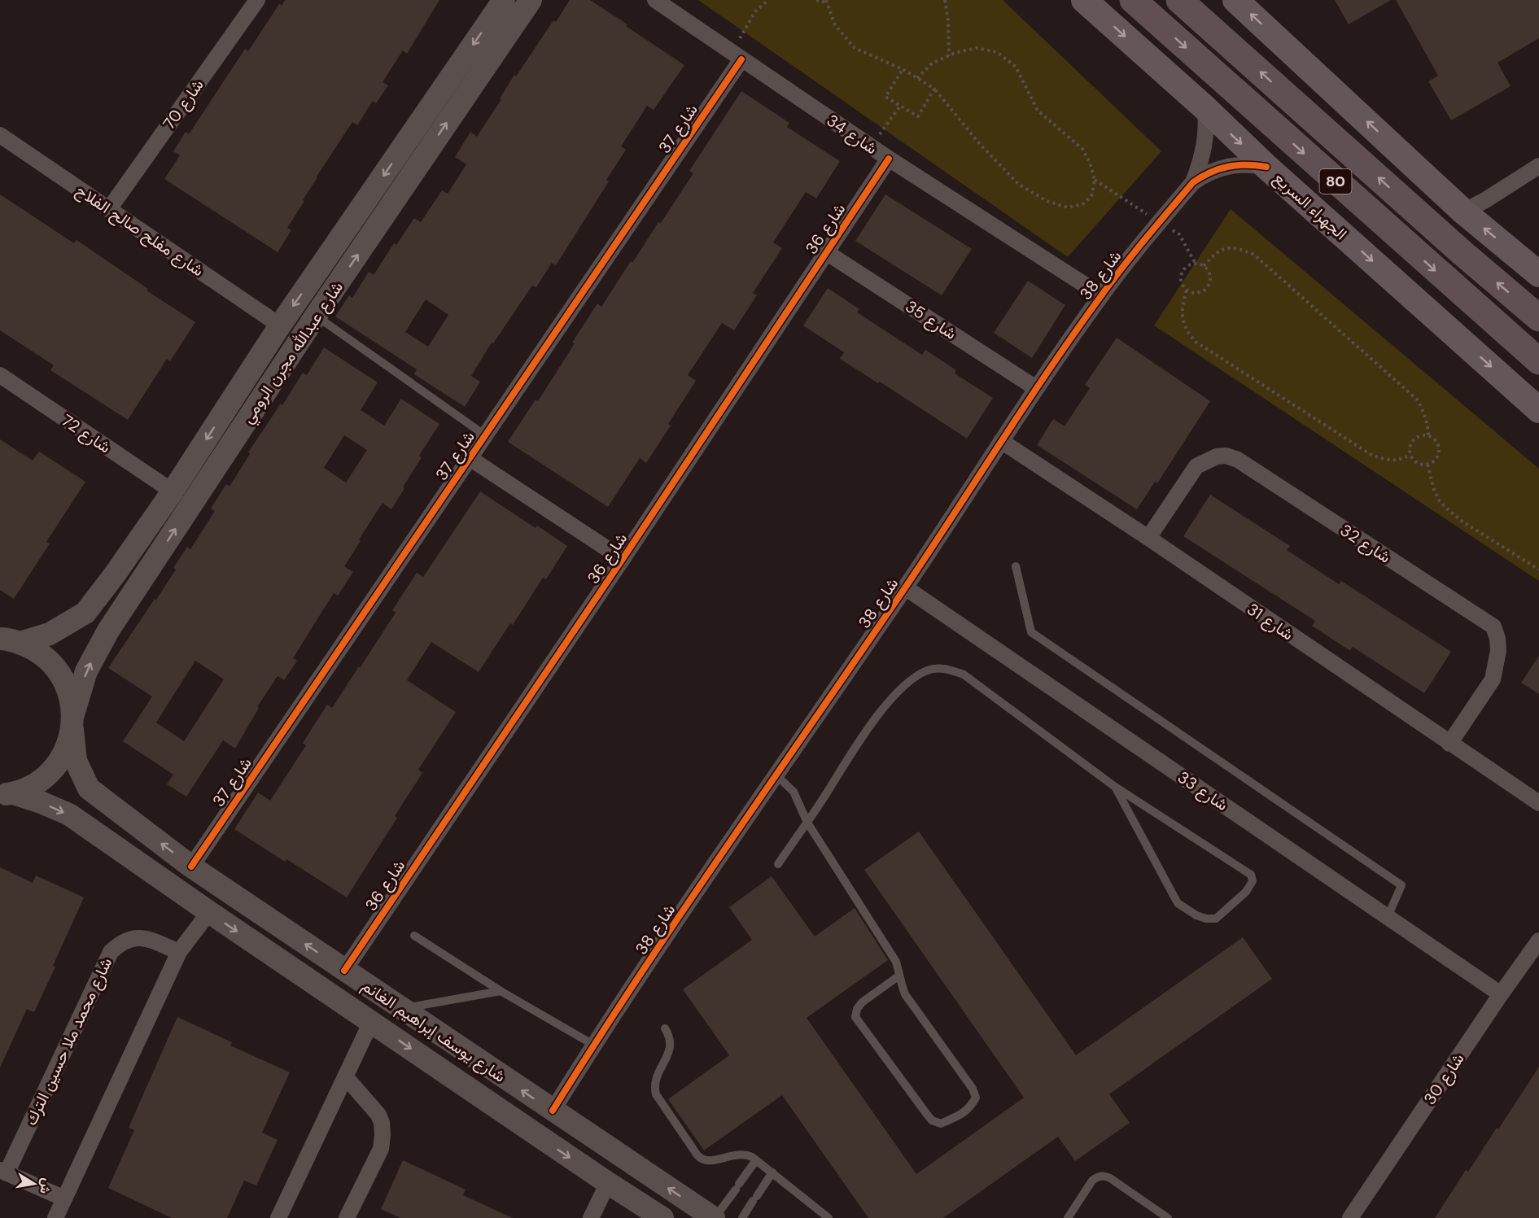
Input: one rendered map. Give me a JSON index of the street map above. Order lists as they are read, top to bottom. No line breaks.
{"streets":{"highway":["80"],"main road":["الجهراء السريع","شارع عبدالله مجرن الرومي","شارع يوسف إبراهيم الغانم"],"street":["شارع 70","شارع 37","شارع 34","شارع 36","شارع مفلح صالح الفلاح","شارع 38","شارع 35","شارع 72","شارع 32","شارع 31","شارع 33","شارع محمد ملا حسين الترك","شارع 30"]},"crossings":[["شارع 70","شارع مفلح صالح الفلاح"],["شارع 37","شارع 34"],["شارع 37","شارع 36"],["شارع 37","شارع يوسف إبراهيم الغانم"],["شارع 34","شارع 36"],["شارع 34","شارع 38"],["الجهراء السريع","شارع 38"],["شارع 36","شارع 35"],["شارع 36","شارع يوسف إبراهيم الغانم"],["شارع مفلح صالح الفلاح","شارع عبدالله مجرن الرومي"],["شارع 38","شارع 35"],["شارع 38","شارع 31"],["شارع 38","شارع 33"],["شارع 38","شارع يوسف إبراهيم الغانم"],["شارع عبدالله مجرن الرومي","شارع 72"],["شارع عبدالله مجرن الرومي","شارع يوسف إبراهيم الغانم"],["شارع 32","شارع 31"],["شارع 33","شارع 30"]],"north":"right"}
